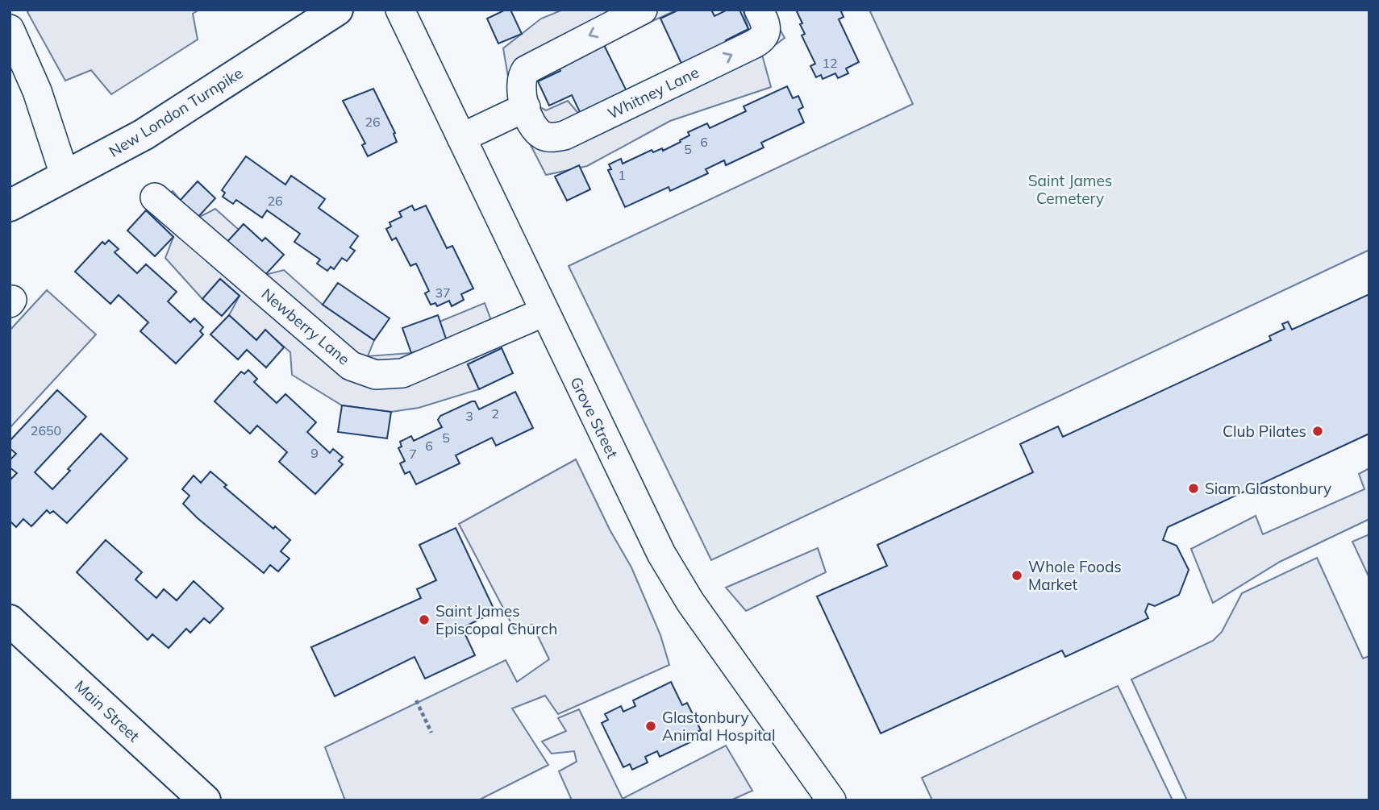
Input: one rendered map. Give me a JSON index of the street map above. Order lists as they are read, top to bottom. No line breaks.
{"streets":{"main road":["New London Turnpike","Main Street"],"street":["Whitney Lane","Newberry Lane","Grove Street"]},"crossings":[["Newberry Lane","Grove Street"]],"parks":["Saint James Cemetery"],"places":["Club Pilates","Siam Glastonbury","Whole Foods Market","Saint James Episcopal Church","Glastonbury Animal Hospital"],"house_numbers":["12","26","6","5","1","26","37","2","3","2650","5","6","9","7"]}
